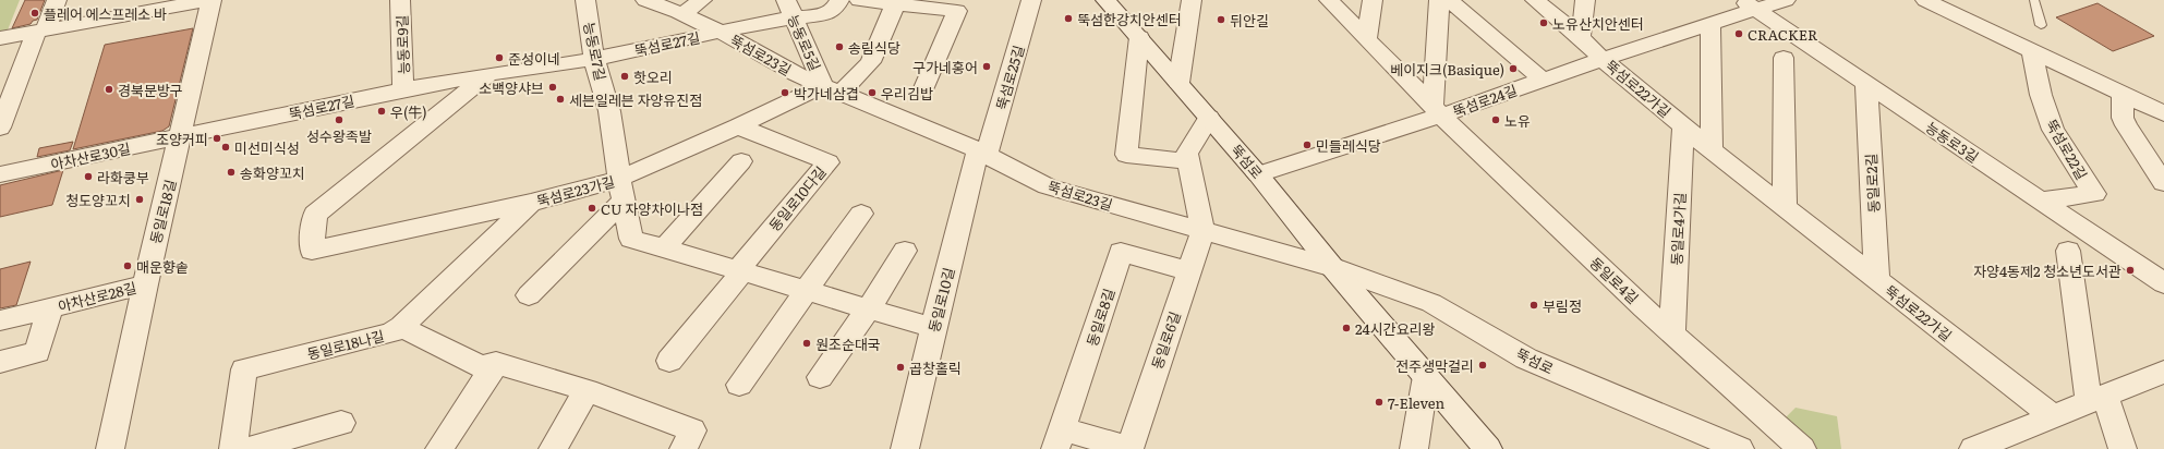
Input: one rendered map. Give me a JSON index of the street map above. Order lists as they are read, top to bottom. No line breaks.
{"streets":{"street":["능동로5길","뚝섬로27길","능동로9길","능동로7길","뚝섬로23길","뚝섬로25길","뚝섬로22가길","뚝섬로24길","능동로3길","뚝섬로22길","아차산로30길","뚝섬로","동일로2길","뚝섬로23가길","동일로10다길","동일로18길","동일로4가길","동일로4길","아차산로28길","동일로10길","동일로8길","동일로6길","동일로18나길"]},"crossings":[["능동로5길","뚝섬로27길"],["능동로5길","뚝섬로23길"],["능동로5길","뚝섬로23가길"],["뚝섬로27길","능동로9길"],["뚝섬로27길","능동로7길"],["뚝섬로27길","뚝섬로23길"],["뚝섬로27길","아차산로30길"],["뚝섬로27길","뚝섬로23가길"],["뚝섬로27길","동일로18길"],["능동로7길","뚝섬로23가길"],["뚝섬로23길","뚝섬로25길"],["뚝섬로23길","뚝섬로"],["뚝섬로23길","뚝섬로23가길"],["뚝섬로23길","동일로10길"],["뚝섬로23길","동일로6길"],["뚝섬로25길","동일로10길"],["뚝섬로22가길","뚝섬로24길"],["뚝섬로22가길","동일로2길"],["뚝섬로22가길","동일로4가길"],["뚝섬로24길","능동로3길"],["뚝섬로24길","뚝섬로"],["뚝섬로24길","동일로4길"],["능동로3길","뚝섬로22길"],["능동로3길","동일로2길"],["아차산로30길","동일로18길"],["뚝섬로23가길","동일로10다길"],["뚝섬로23가길","동일로18나길"],["동일로18길","아차산로28길"],["동일로4가길","동일로4길"],["동일로8길","동일로6길"]],"places":["플레어 에스프레소 바","뚝섬한강치안센터","뒤안길","노유산치안센터","CRACKER","송림식당","준성이네","구가네홍어","베이지크(Basique)","핫오리","소백양샤브","경북문방구","박가네삼겹","우리김밥","세븐일레븐 자양유진점","우(牛)","성수왕족발","노유","조양커피","민들레식당","미선미식성","송화양꼬치","라화쿵부","청도양꼬치","CU 자양차이나점","매운향솥","자양4동제2 청소년도서관","부림정","24시간요리왕","원조순대국","전주생막걸리","곱창홀릭","7-Eleven"]}
